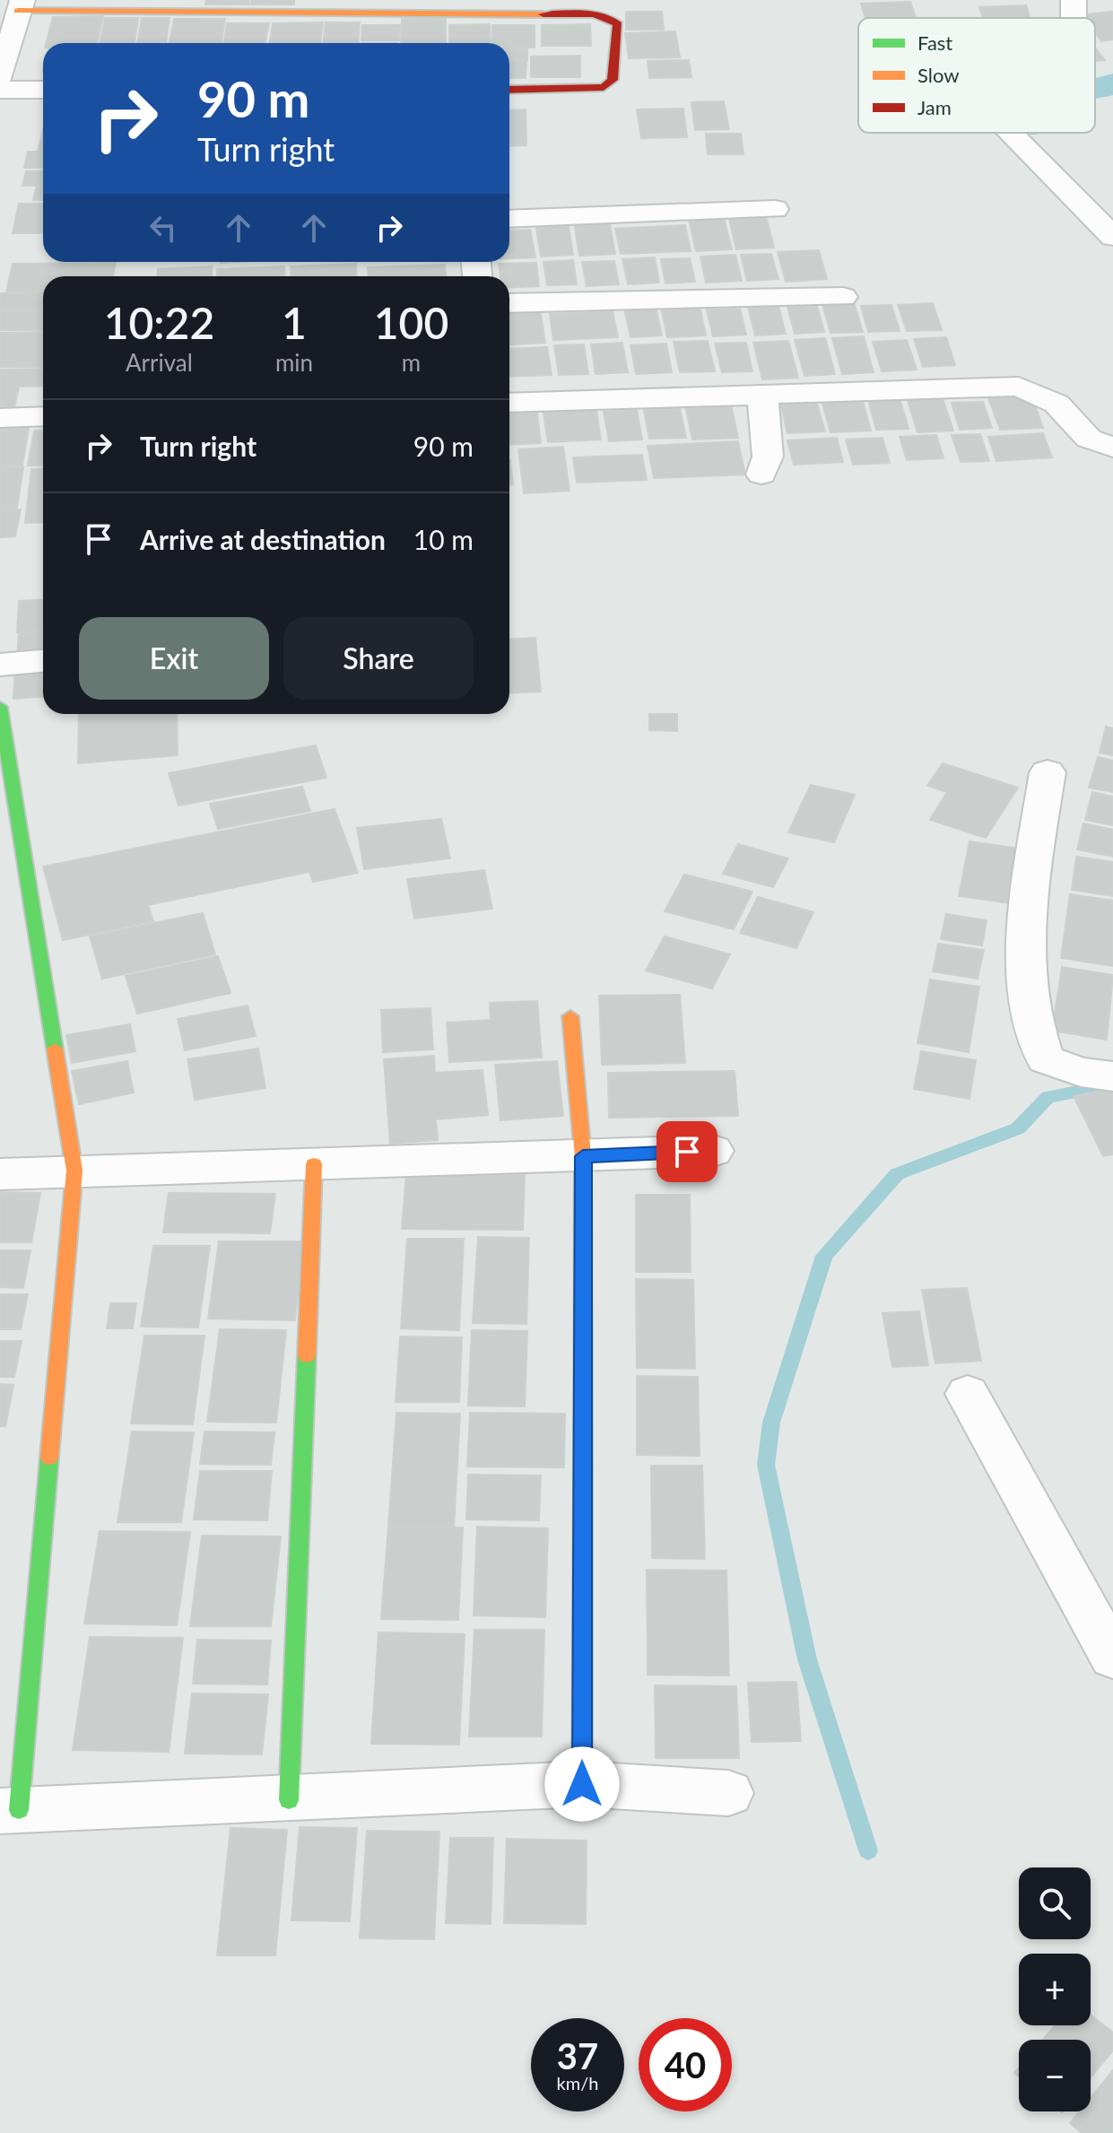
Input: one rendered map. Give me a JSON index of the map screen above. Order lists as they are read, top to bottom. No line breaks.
{"legend":["Fast","Slow","Jam"],"page":{"turn":["90 m","Turn right"],"eta":["10:22","Arrival","1","min","100","m"],"list":[{"name":"Turn right","value":"90 m"},{"name":"Arrive at destination","value":"10 m"}],"buttons":["Exit","Share"],"map_buttons":["+","−"],"speed":"37 km/h","limit":"40"}}
